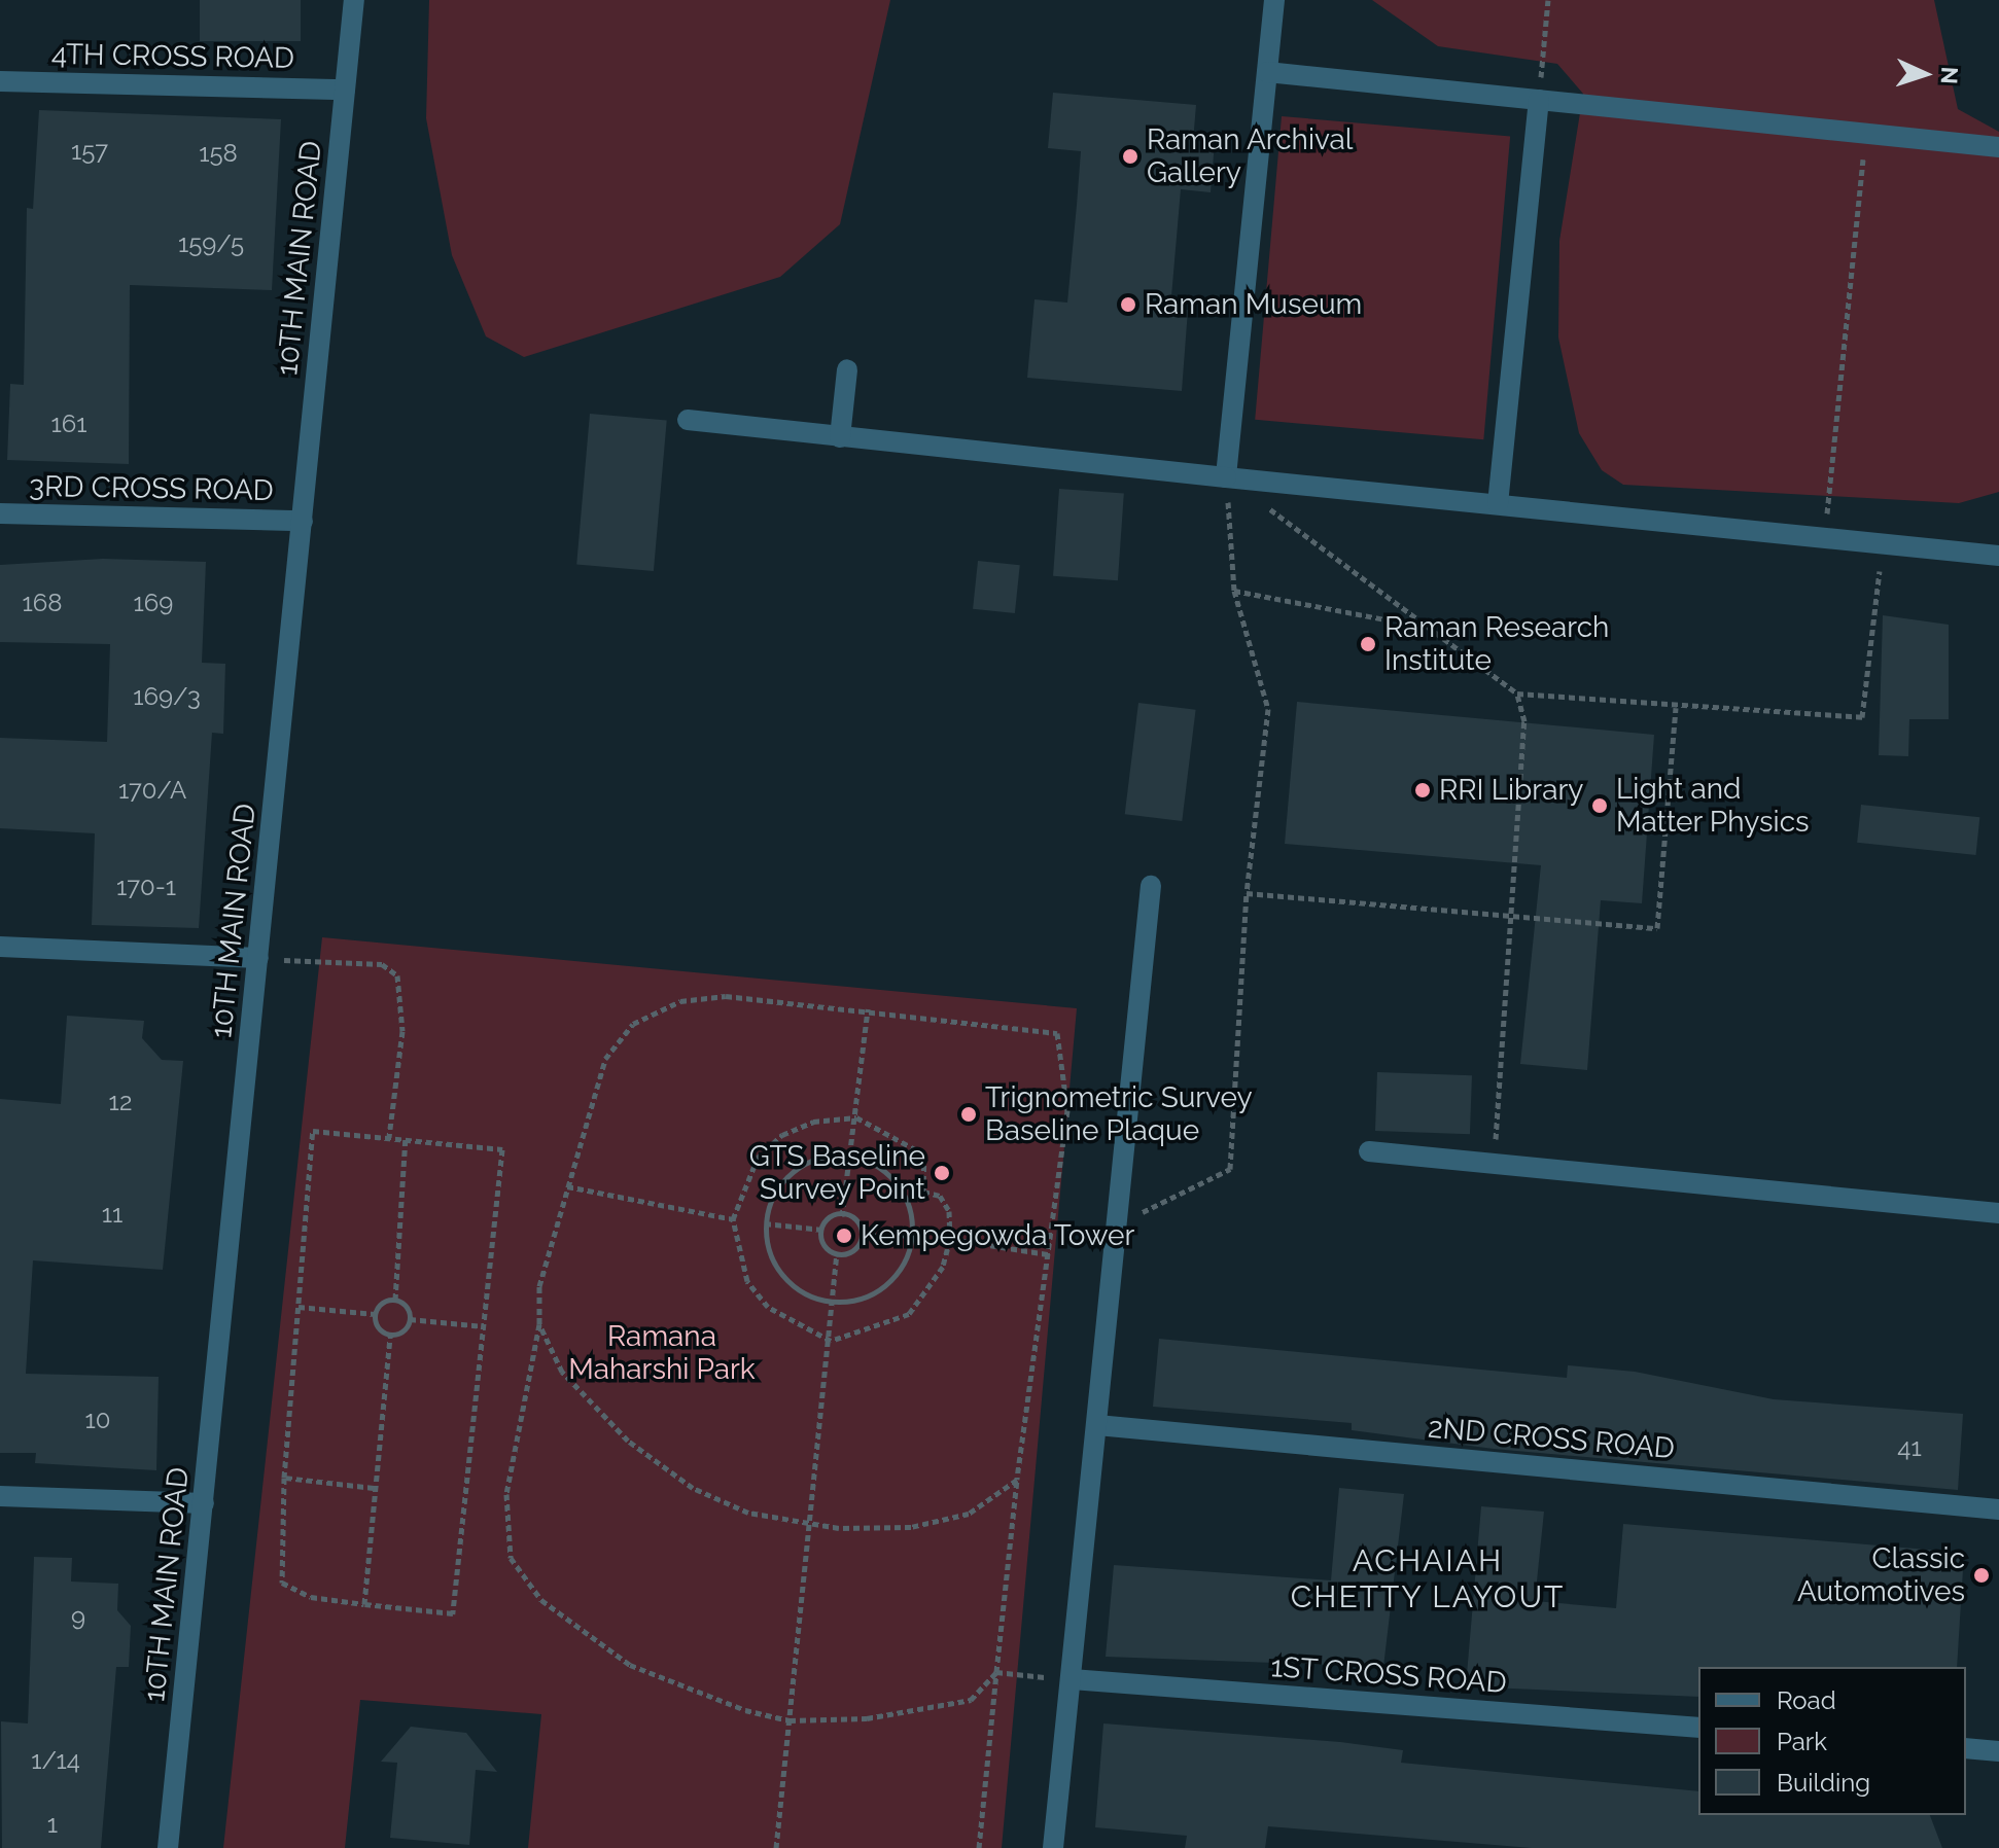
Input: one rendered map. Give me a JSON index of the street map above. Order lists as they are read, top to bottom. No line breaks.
{"streets":{"street":["4TH CROSS ROAD","10TH MAIN ROAD","3RD CROSS ROAD","2ND CROSS ROAD","1ST CROSS ROAD"]},"crossings":[["4TH CROSS ROAD","10TH MAIN ROAD"],["10TH MAIN ROAD","3RD CROSS ROAD"]],"districts":["ACHAIAH CHETTY LAYOUT"],"parks":["Ramana Maharshi Park"],"places":["Raman Archival Gallery","Raman Museum","Raman Research Institute","RRI Library","Light and Matter Physics","Trignometric Survey Baseline Plaque","GTS Baseline Survey Point","Kempegowda Tower","Classic Automotives"],"house_numbers":["157","158","159/5","161","168","169","169/3","170/A","170-1","12","11","10","41","9","1/14","1"],"legend":["Road","Park","Building"],"north":"right"}
